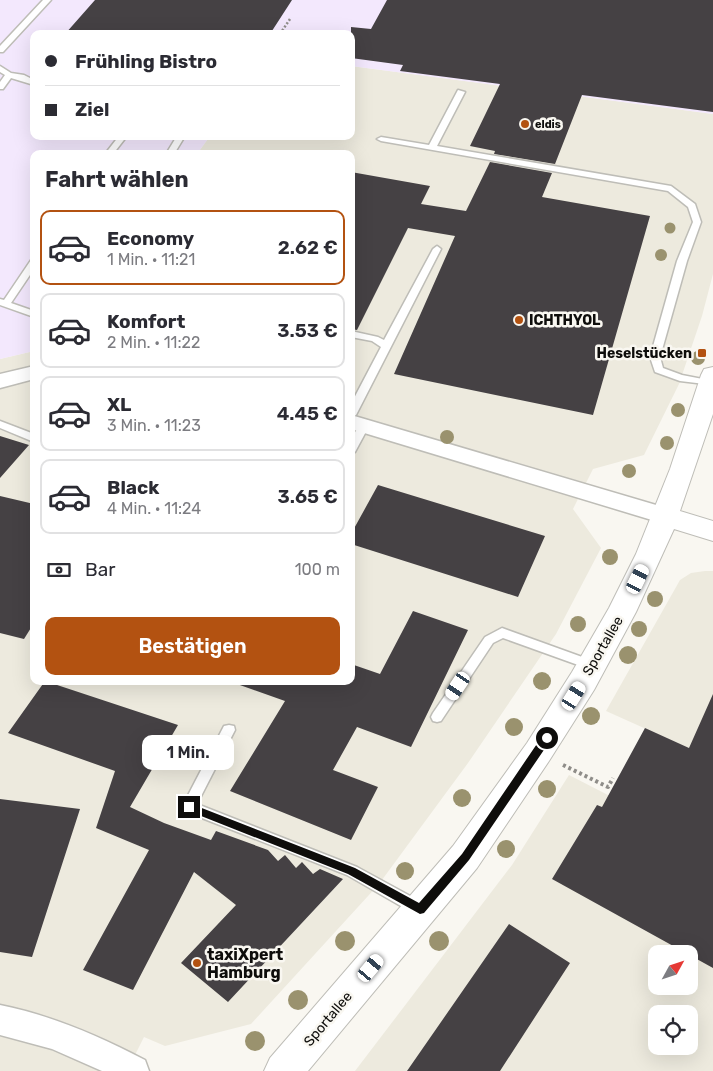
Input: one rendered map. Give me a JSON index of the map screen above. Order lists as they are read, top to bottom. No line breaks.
{"streets":{"street":["Sportallee"]},"places":{"other":["eldis","ICHTHYOL","taxiXpert Hamburg"],"transit":["Heselstücken"]},"north":"top right","page":{"banner":["Frühling Bistro","Ziel"],"heading":"Fahrt wählen","list":[{"name":"Economy","note":"1 Min. · 11:21","value":"2.62 €"},{"name":"Komfort","note":"2 Min. · 11:22","value":"3.53 €"},{"name":"XL","note":"3 Min. · 11:23","value":"4.45 €"},{"name":"Black","note":"4 Min. · 11:24","value":"3.65 €"}],"pay":["Bar","100 m"],"buttons":"Bestätigen","bubble":"1 Min."}}
